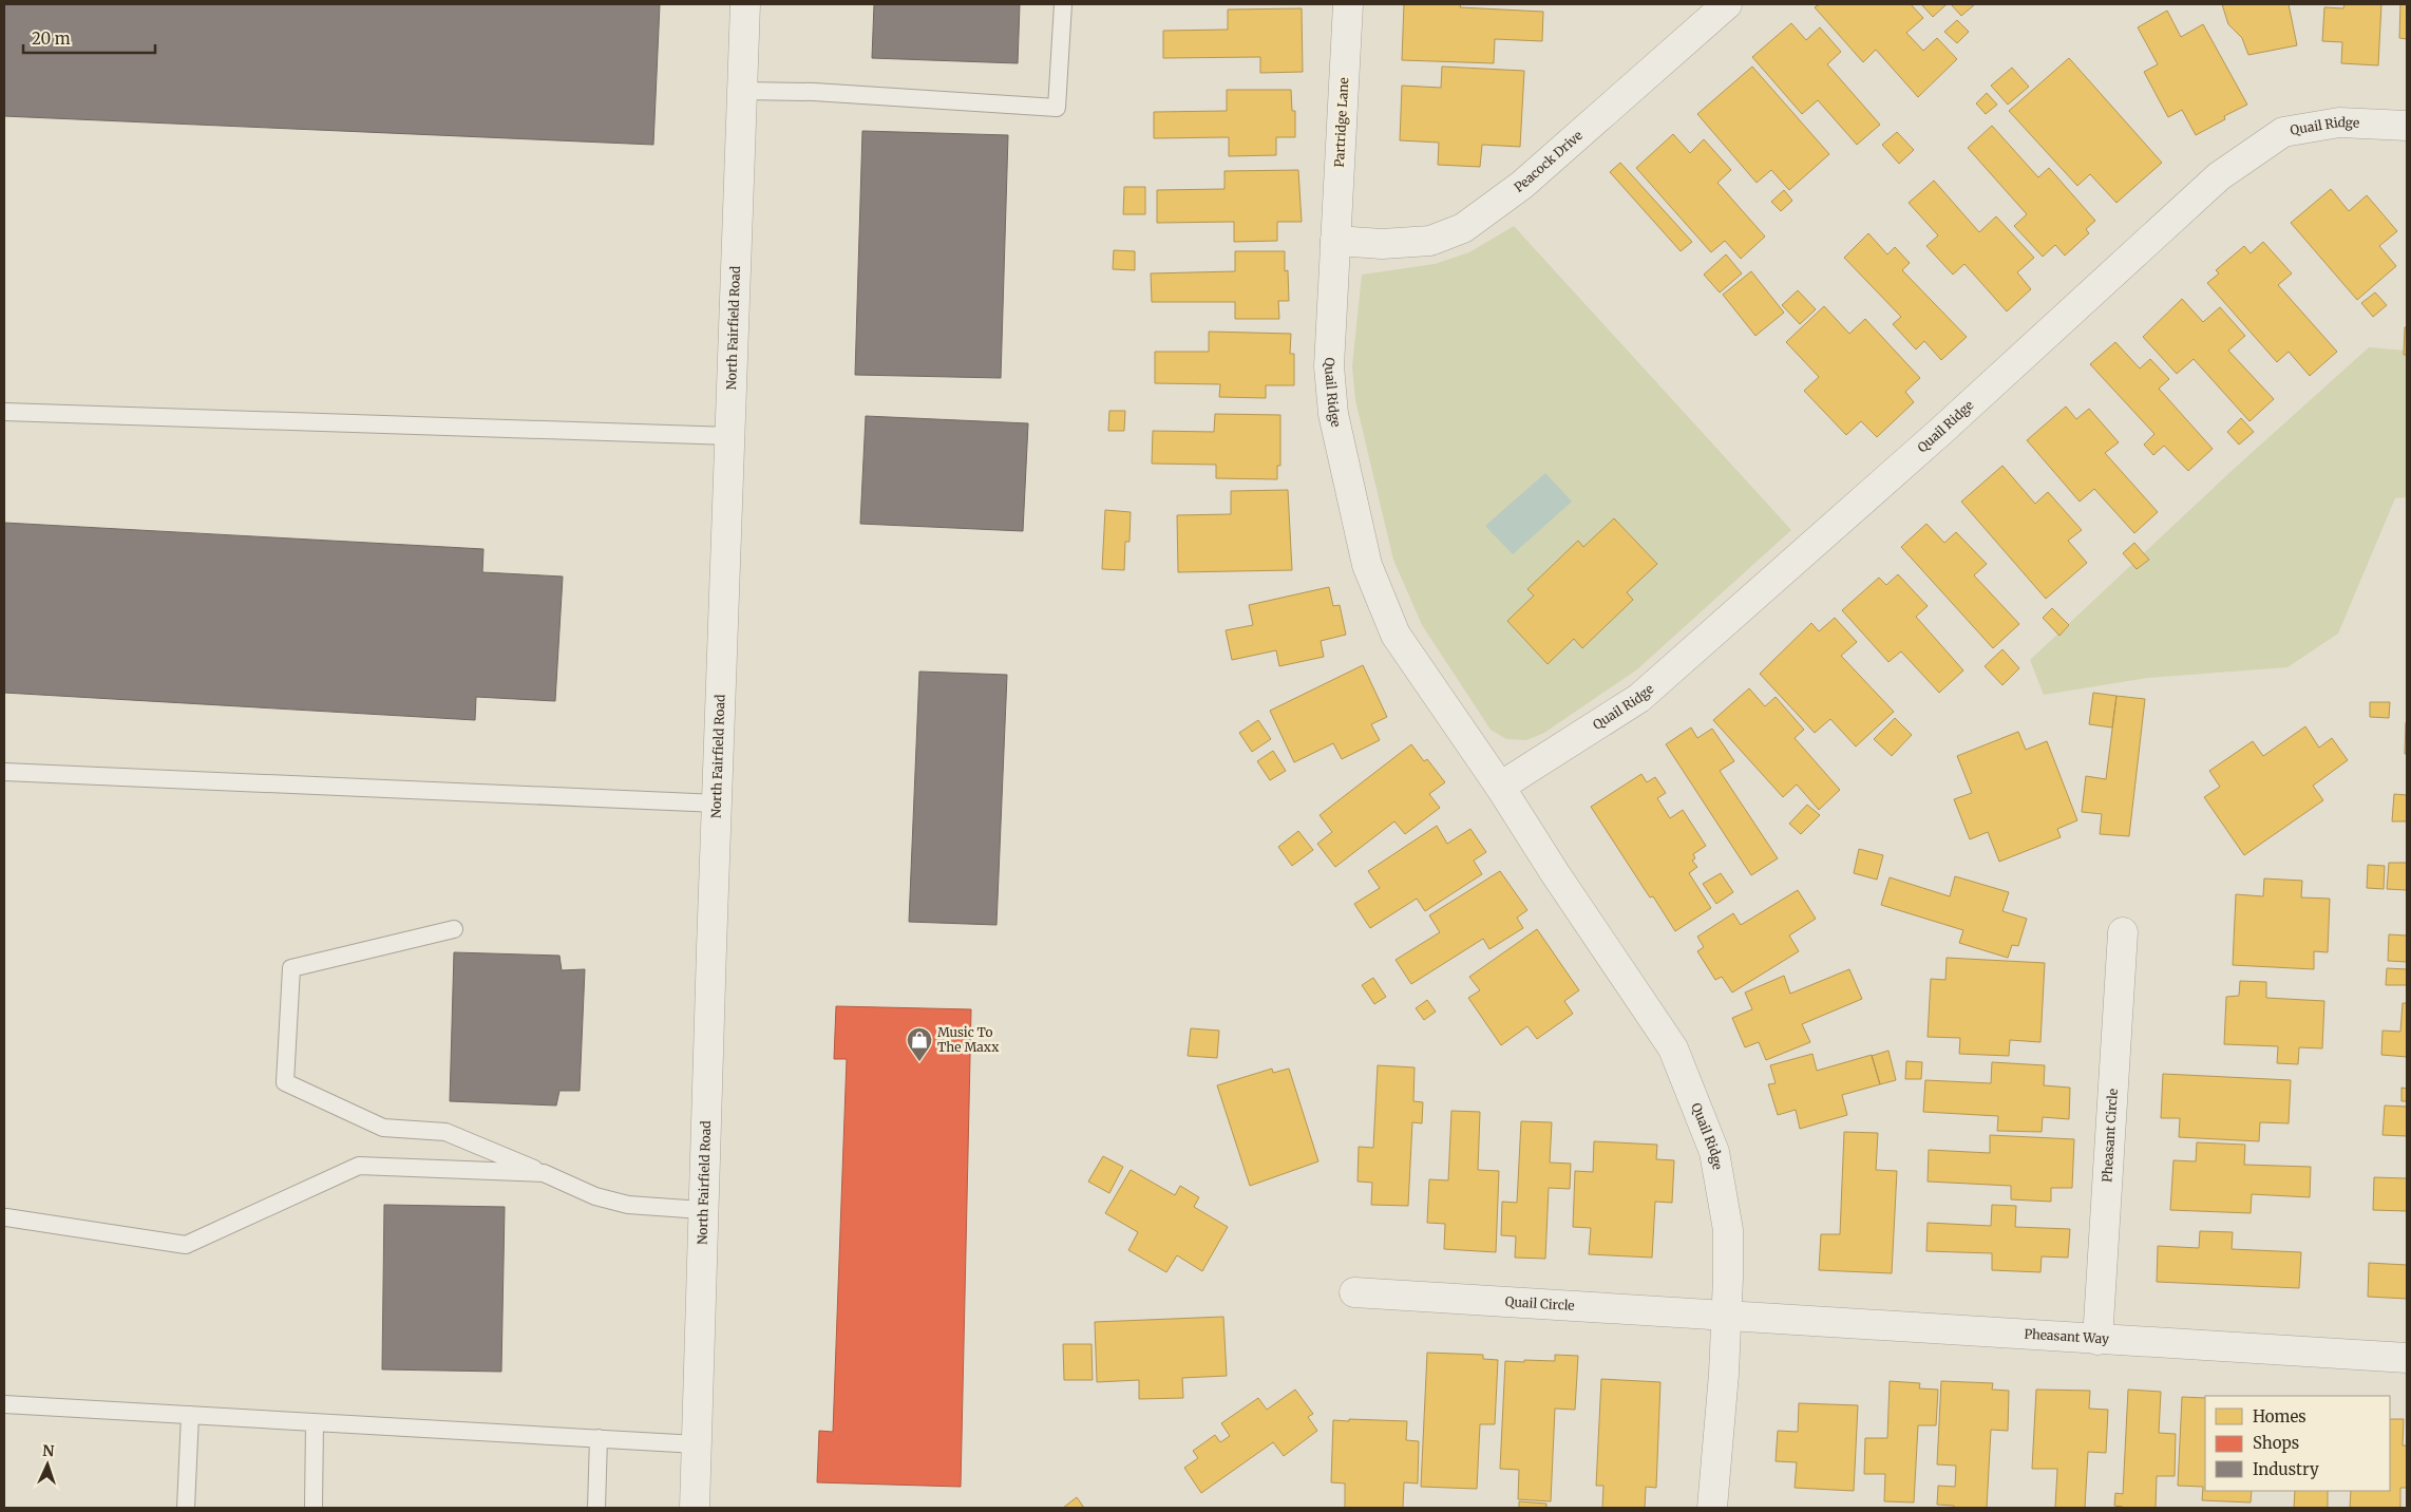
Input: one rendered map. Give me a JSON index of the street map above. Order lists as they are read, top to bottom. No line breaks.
{"streets":{"street":["Partridge Lane","Quail Ridge","Peacock Drive","North Fairfield Road","Pheasant Circle","Quail Circle","Pheasant Way"]},"crossings":[["Partridge Lane","Quail Ridge"],["Partridge Lane","Peacock Drive"],["Quail Ridge","Peacock Drive"],["Quail Ridge","Quail Circle"],["Quail Ridge","Pheasant Way"],["Pheasant Circle","Pheasant Way"],["Quail Circle","Pheasant Way"]],"places":{"shop":["Music To The Maxx"]},"legend":["Homes","Shops","Industry"],"scale_bar":"20 m","north":"top"}
